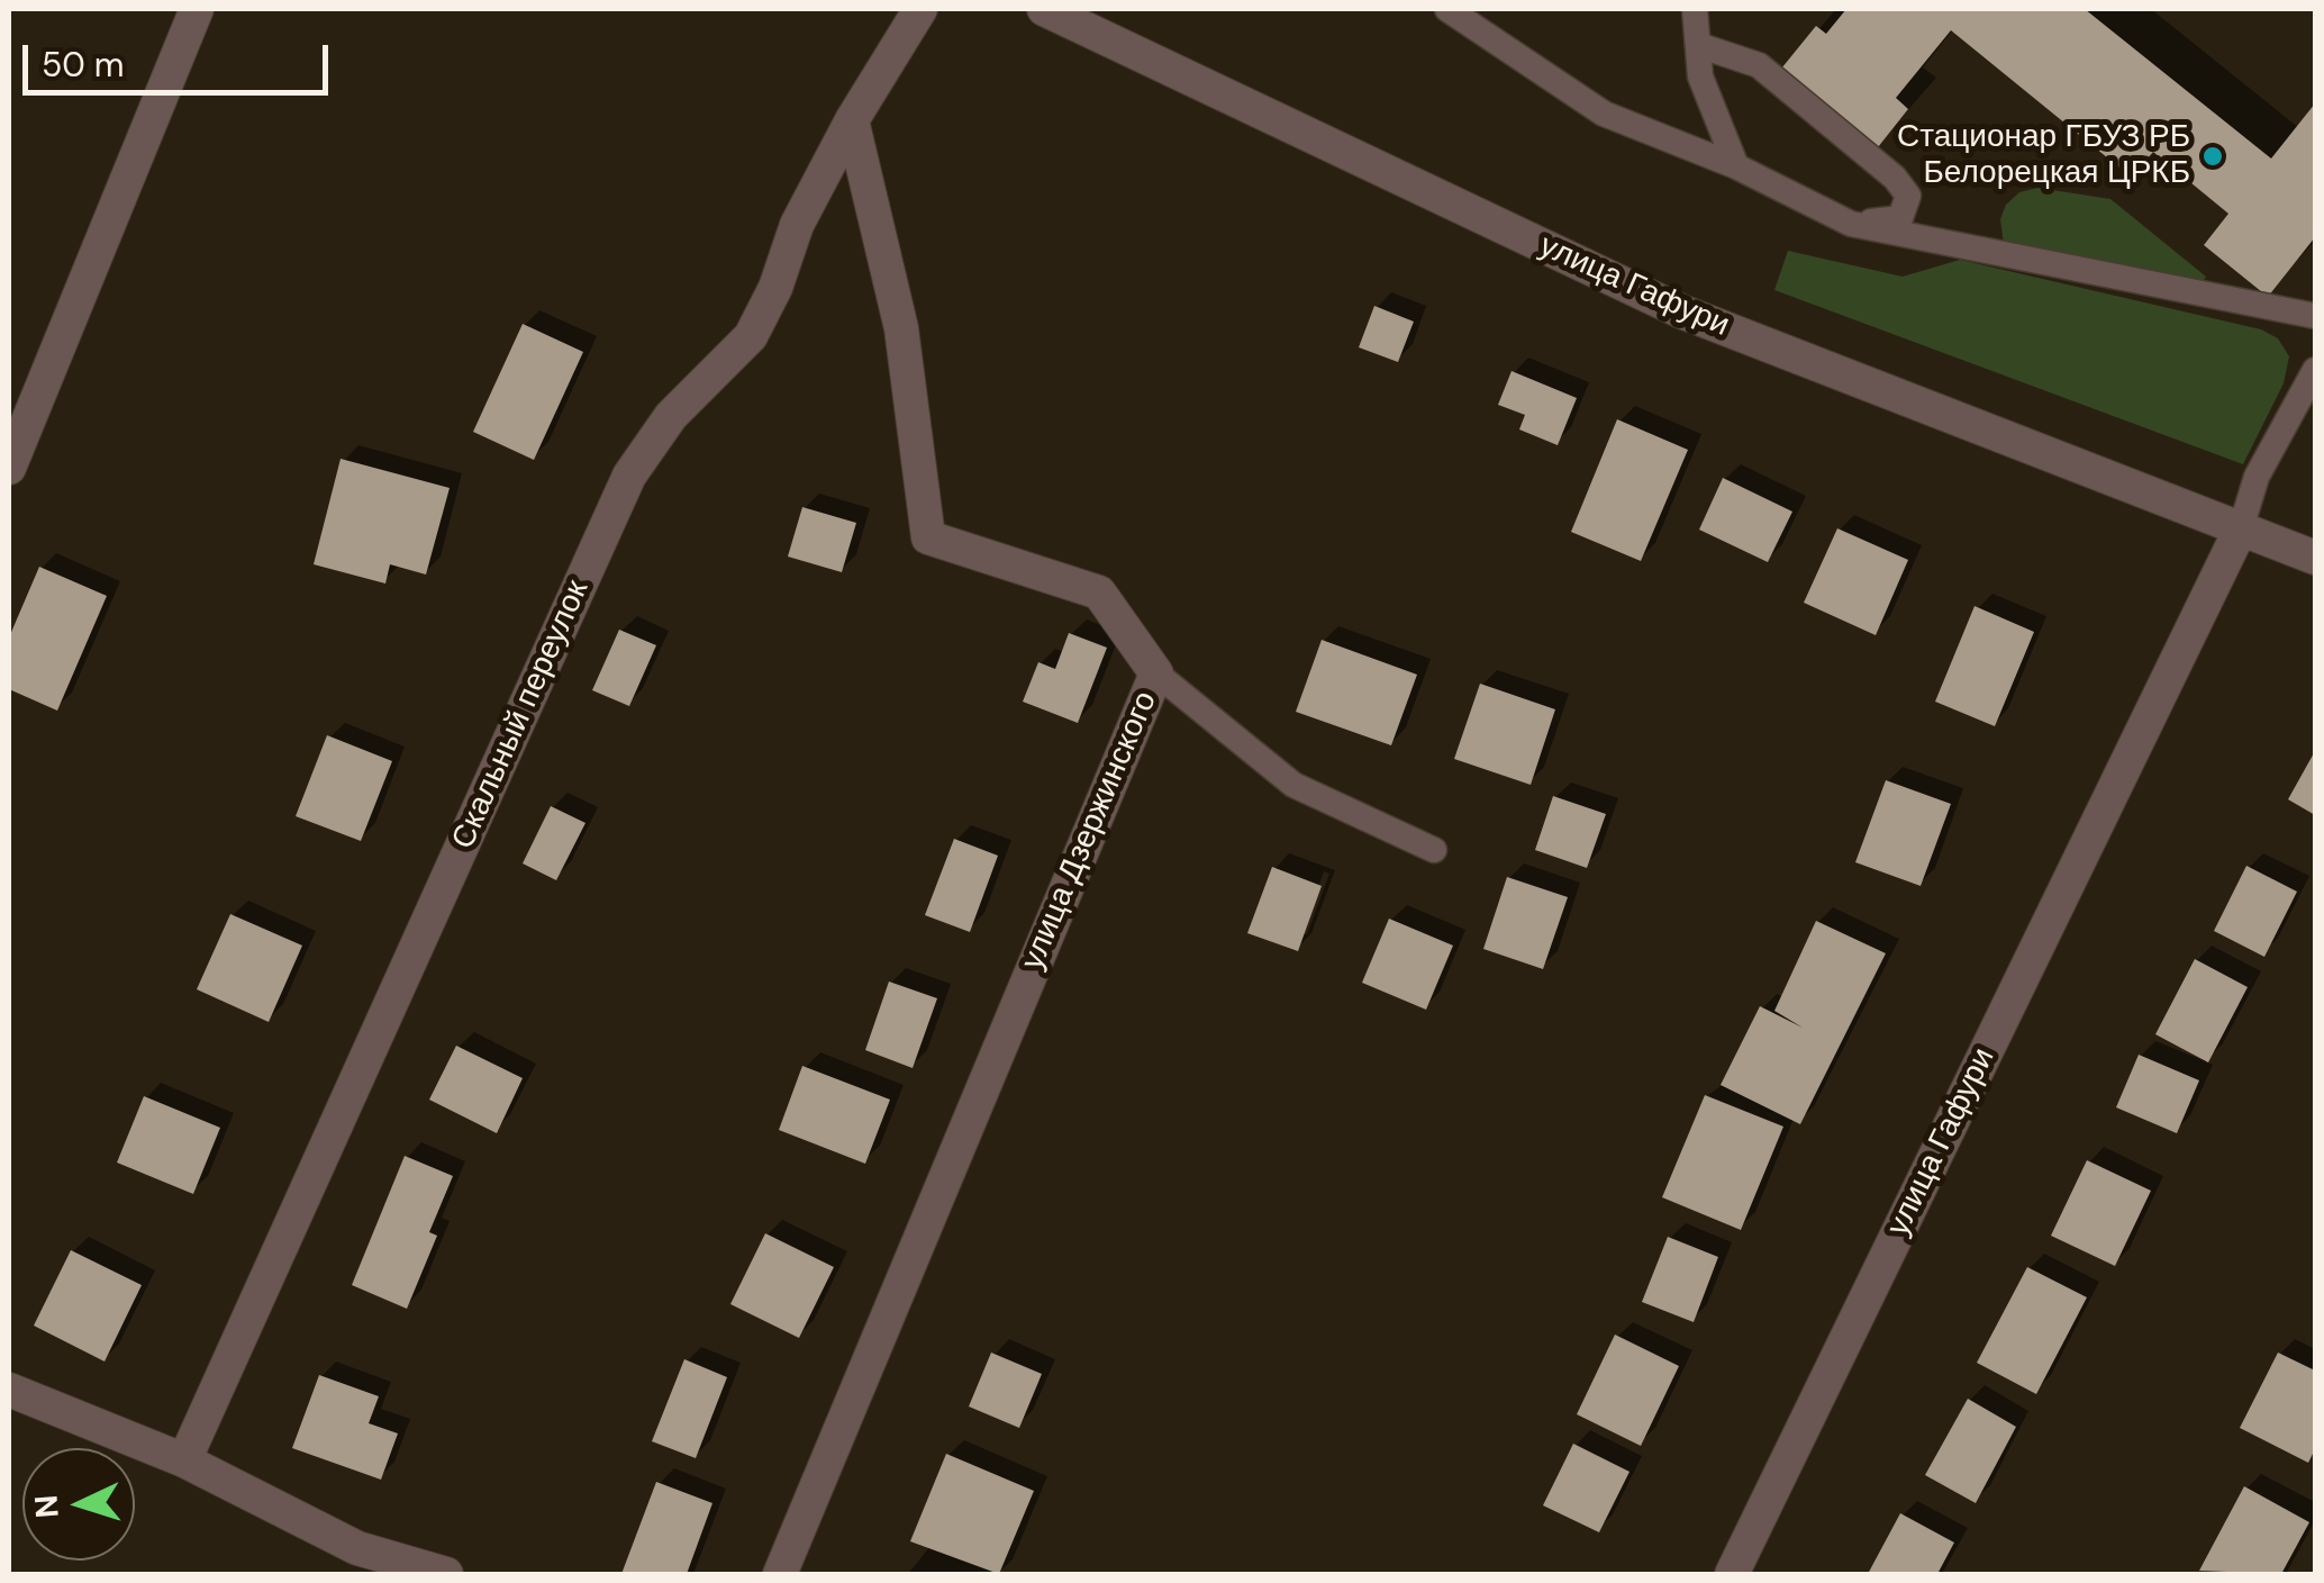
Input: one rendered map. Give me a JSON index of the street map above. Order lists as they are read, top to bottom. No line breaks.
{"streets":{"street":["улица Гафури","Скальный переулок","улица Дзержинского"]},"crossings":[["Скальный переулок","улица Дзержинского"]],"places":["Стационар ГБУЗ РБ Белорецкая ЦРКБ"],"scale_bar":"50 m","north":"left"}
